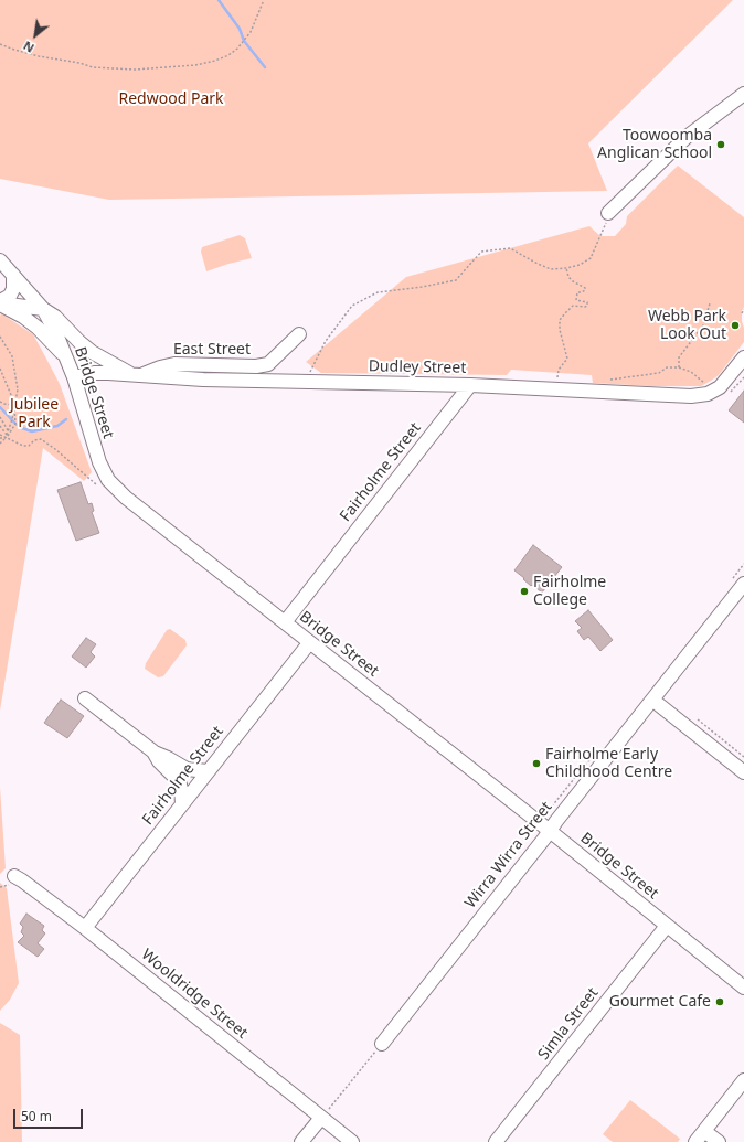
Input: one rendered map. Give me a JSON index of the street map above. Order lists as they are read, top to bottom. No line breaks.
{"streets":{"street":["East Street","Dudley Street","Bridge Street","Fairholme Street","Wirra Wirra Street","Wooldridge Street","Simla Street"]},"crossings":[["East Street","Dudley Street"],["Dudley Street","Bridge Street"],["Dudley Street","Fairholme Street"],["Bridge Street","Fairholme Street"],["Bridge Street","Wirra Wirra Street"],["Bridge Street","Simla Street"],["Fairholme Street","Wooldridge Street"]],"parks":["Redwood Park","Jubilee Park"],"places":["Toowoomba Anglican School","Webb Park Look Out","Fairholme College","Fairholme Early Childhood Centre","Gourmet Cafe"],"scale_bar":"50 m","north":"bottom left"}
